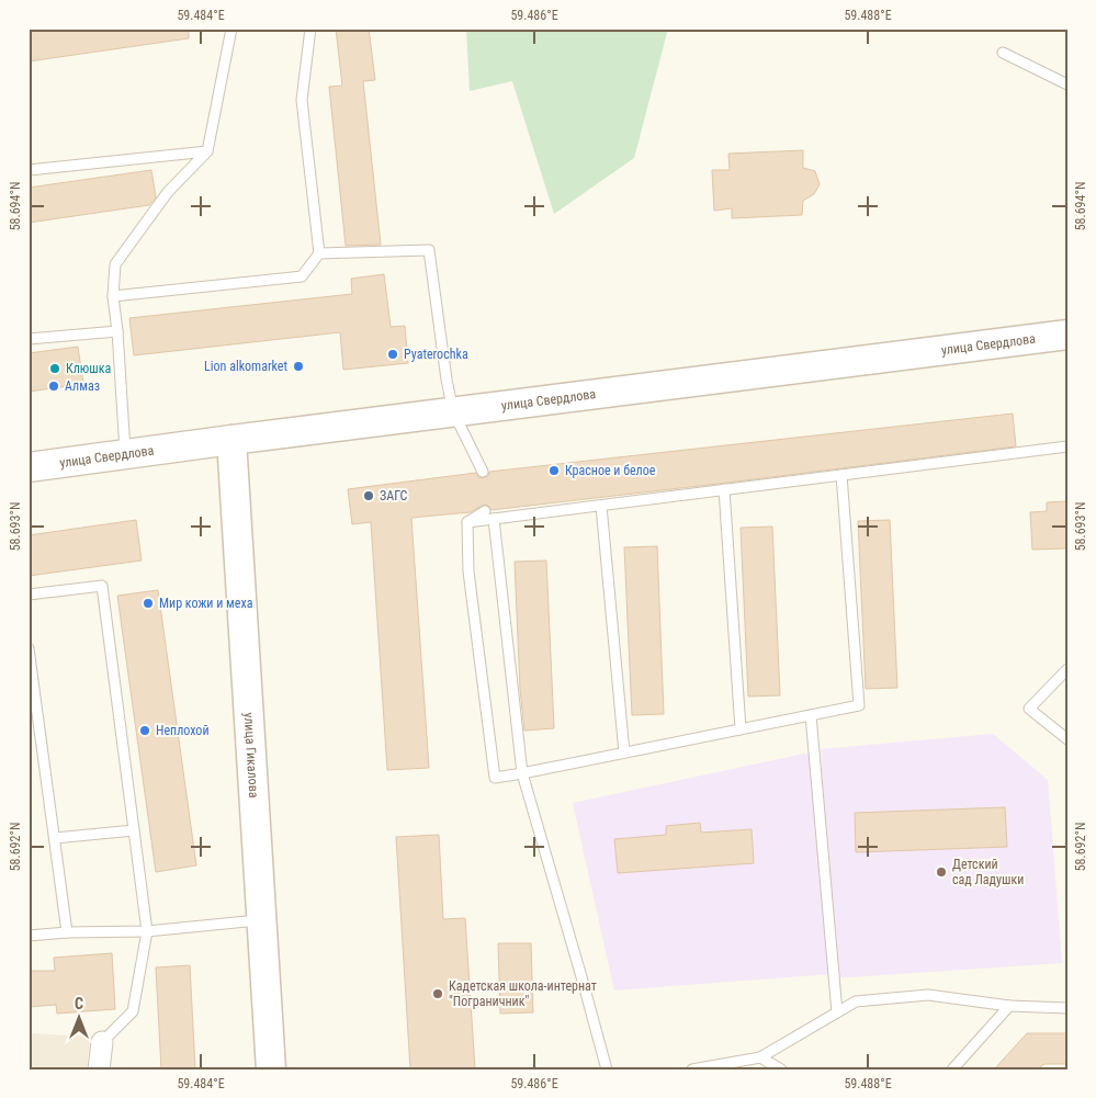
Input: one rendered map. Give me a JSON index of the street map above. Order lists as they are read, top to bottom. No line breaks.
{"streets":{"street":["улица Свердлова","улица Гикалова"]},"crossings":[["улица Свердлова","улица Гикалова"]],"places":["Pyaterochka","Lion alkomarket","Клюшка","Алмаз","Красное и белое","ЗАГС","Мир кожи и меха","Неплохой","Детский сад Ладушки","Кадетская школа-интернат \"Пограничник\""],"north":"top","coordinates":["59.484°E","59.486°E","59.488°E","58.694°N","58.693°N","58.692°N"]}
